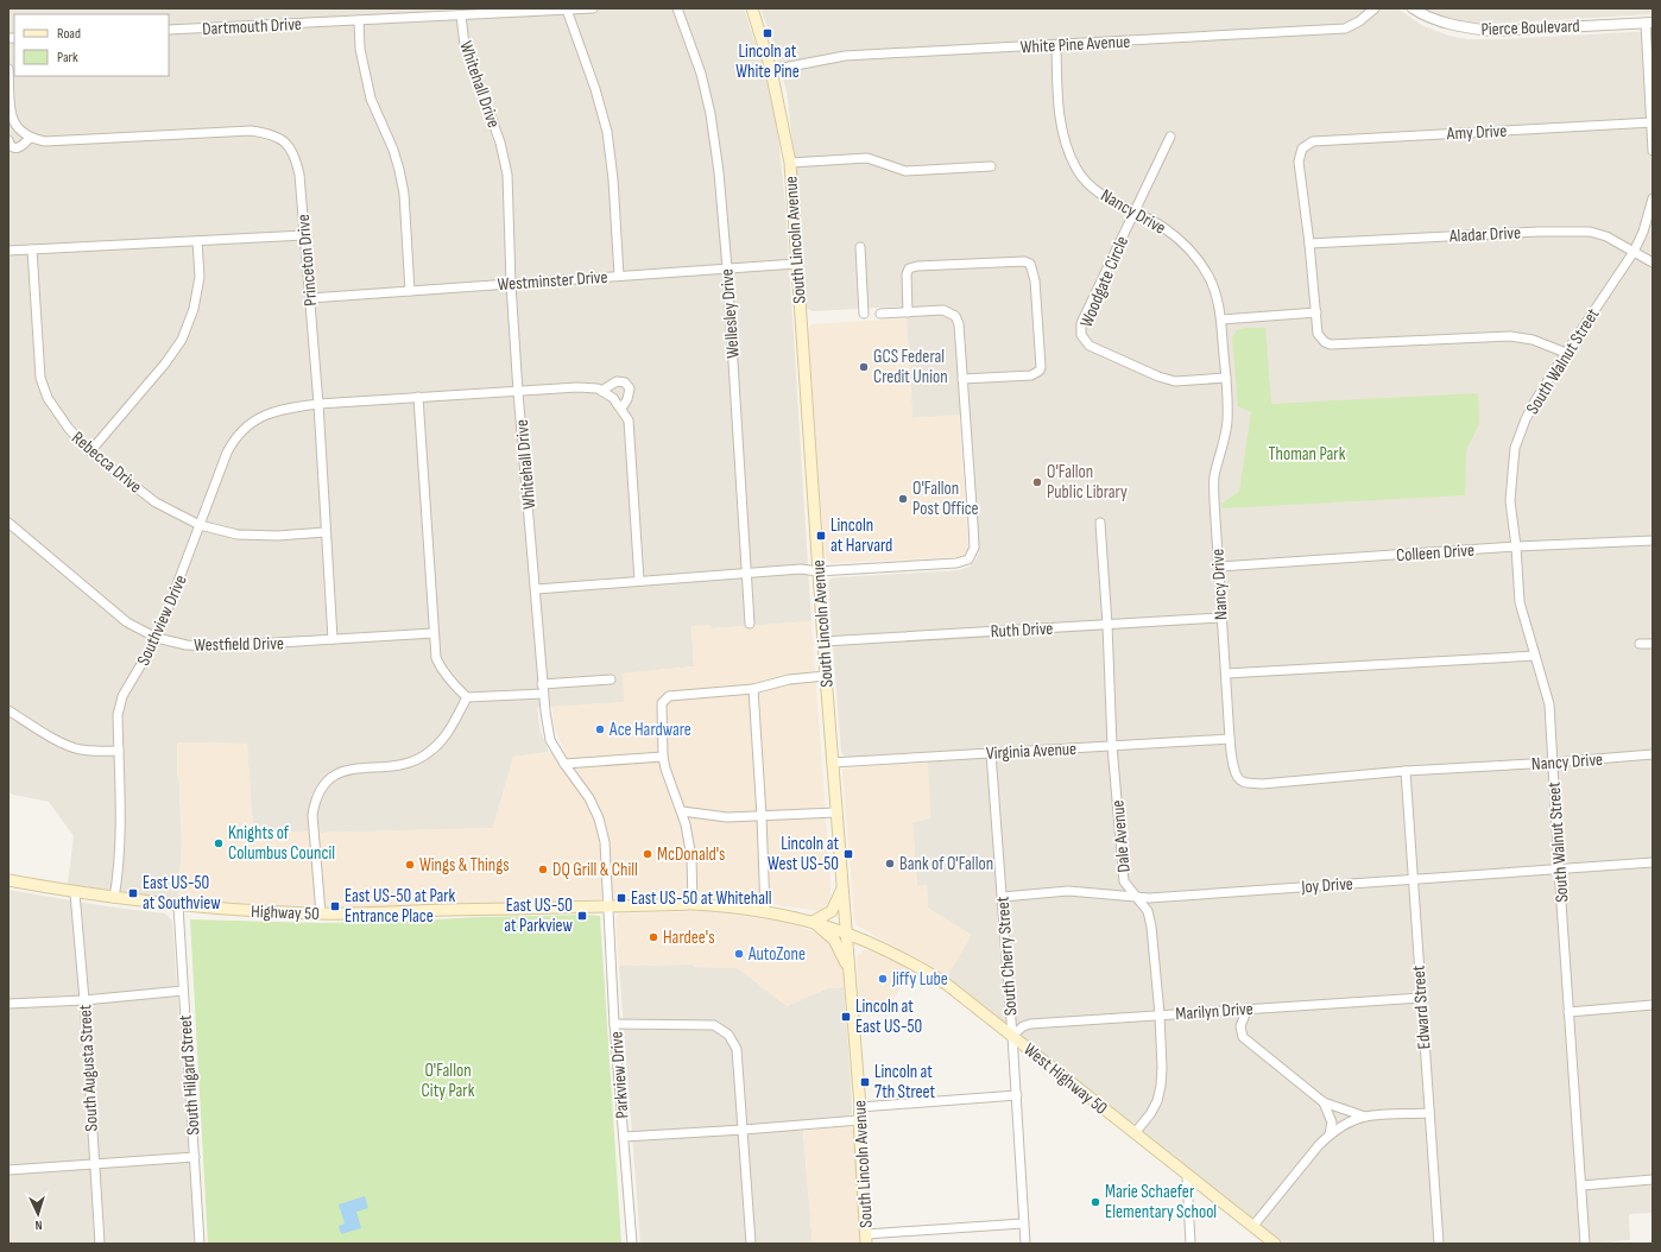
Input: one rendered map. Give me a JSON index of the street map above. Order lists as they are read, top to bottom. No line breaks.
{"streets":{"main road":["South Lincoln Avenue","Highway 50","West Highway 50"],"street":["Dartmouth Drive","Pierce Boulevard","White Pine Avenue","Whitehall Drive","Amy Drive","Nancy Drive","Aladar Drive","Princeton Drive","Westminster Drive","Woodgate Circle","Wellesley Drive","South Walnut Street","Rebecca Drive","Colleen Drive","Southview Drive","Ruth Drive","Westfield Drive","Virginia Avenue","Dale Avenue","Joy Drive","South Cherry Street","Edward Street","Marilyn Drive","South Augusta Street","South Hilgard Street","Parkview Drive"]},"crossings":[["Dartmouth Drive","Whitehall Drive"],["White Pine Avenue","Nancy Drive"],["White Pine Avenue","South Lincoln Avenue"],["Whitehall Drive","Westminster Drive"],["Whitehall Drive","Southview Drive"],["Whitehall Drive","Highway 50"],["Whitehall Drive","Parkview Drive"],["Amy Drive","Aladar Drive"],["Nancy Drive","Woodgate Circle"],["Nancy Drive","South Walnut Street"],["Nancy Drive","Colleen Drive"],["Nancy Drive","Ruth Drive"],["Nancy Drive","Virginia Avenue"],["Nancy Drive","Edward Street"],["Aladar Drive","South Walnut Street"],["South Lincoln Avenue","Westminster Drive"],["South Lincoln Avenue","Ruth Drive"],["South Lincoln Avenue","Virginia Avenue"],["South Lincoln Avenue","Highway 50"],["South Lincoln Avenue","West Highway 50"],["Princeton Drive","Westminster Drive"],["Princeton Drive","Rebecca Drive"],["Princeton Drive","Southview Drive"],["Princeton Drive","Westfield Drive"],["Westminster Drive","Wellesley Drive"],["South Walnut Street","Colleen Drive"],["South Walnut Street","Joy Drive"],["Rebecca Drive","Southview Drive"],["Southview Drive","Westfield Drive"],["Southview Drive","Highway 50"],["Ruth Drive","Dale Avenue"],["Virginia Avenue","Dale Avenue"],["Virginia Avenue","South Cherry Street"],["Dale Avenue","Joy Drive"],["Dale Avenue","Marilyn Drive"],["Dale Avenue","West Highway 50"],["Joy Drive","South Cherry Street"],["Joy Drive","Edward Street"],["Highway 50","South Augusta Street"],["Highway 50","South Hilgard Street"],["Highway 50","Parkview Drive"],["Highway 50","West Highway 50"],["South Cherry Street","Marilyn Drive"],["South Cherry Street","West Highway 50"],["Edward Street","Marilyn Drive"],["Marilyn Drive","West Highway 50"]],"parks":["Thoman Park","O'Fallon City Park"],"places":{"transit":["Lincoln at White Pine","Lincoln at Harvard","Lincoln at West US-50","East US-50 at Southview","East US-50 at Whitehall","East US-50 at Park Entrance Place","East US-50 at Parkview","Lincoln at East US-50","Lincoln at 7th Street"],"other":["GCS Federal Credit Union","O'Fallon Public Library","O'Fallon Post Office","Ace Hardware","Knights of Columbus Council","McDonald's","Bank of O'Fallon","Wings & Things","DQ Grill & Chill","Hardee's","AutoZone","Jiffy Lube","Marie Schaefer Elementary School"]},"legend":["Road","Park"],"north":"bottom"}
